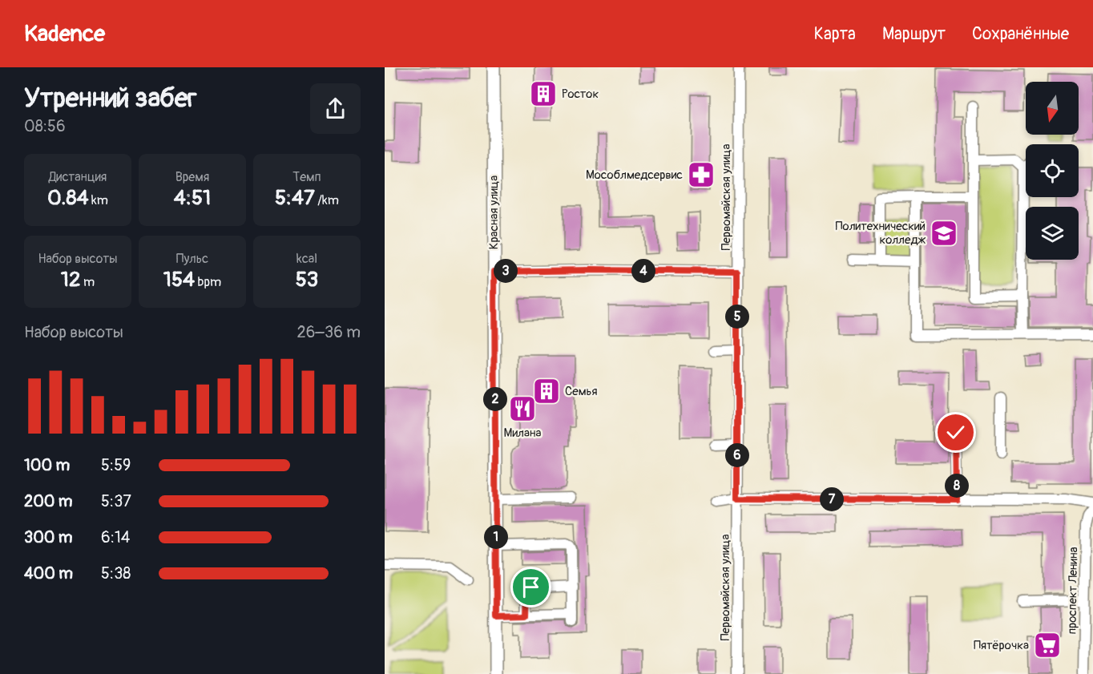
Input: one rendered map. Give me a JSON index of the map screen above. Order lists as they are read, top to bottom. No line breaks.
{"streets":{"main road":["Красная улица"],"street":["Первомайская улица","проспект Ленина"]},"places":{"building":["Росток","Семья"],"pharmacy":["Мособлмедсервис"],"school or university":["Политехнический колледж"],"restaurant":["Милана"],"supermarket":["Пятёрочка"]},"north":"bottom","page":{"header":"Kadence","nav":["Карта","Маршрут","Сохранённые"],"heading":["Утренний забег","08:56"],"stats":[["Дистанция","0.84 km"],["Время","4:51"],["Темп","5:47 /km"],["Набор высоты","12 m"],["Пульс","154 bpm"],["kcal","53"]],"pins":["3","4","5","2","6","8","7","1"],"chart":["Набор высоты","26–36 m"],"list":[{"name":"100 m","note":"5:59"},{"name":"200 m","note":"5:37"},{"name":"300 m","note":"6:14"},{"name":"400 m","note":"5:38"}]}}
